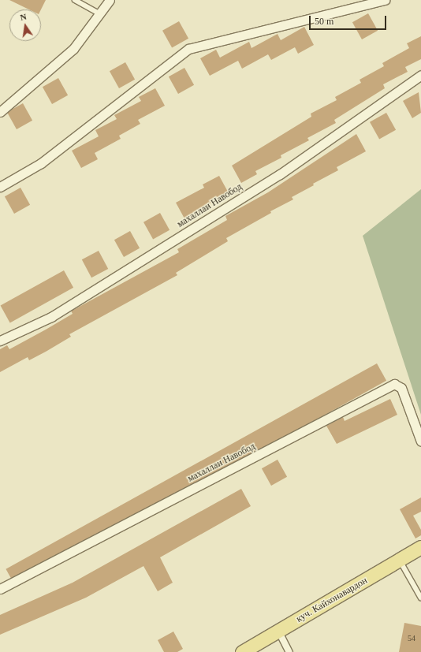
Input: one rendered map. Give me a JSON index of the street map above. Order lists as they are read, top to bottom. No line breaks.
{"streets":{"main road":["куч. Кайхонавардон"],"street":["махаллаи Навобод"]},"house_numbers":["54"],"scale_bar":"50 m","north":"top"}
